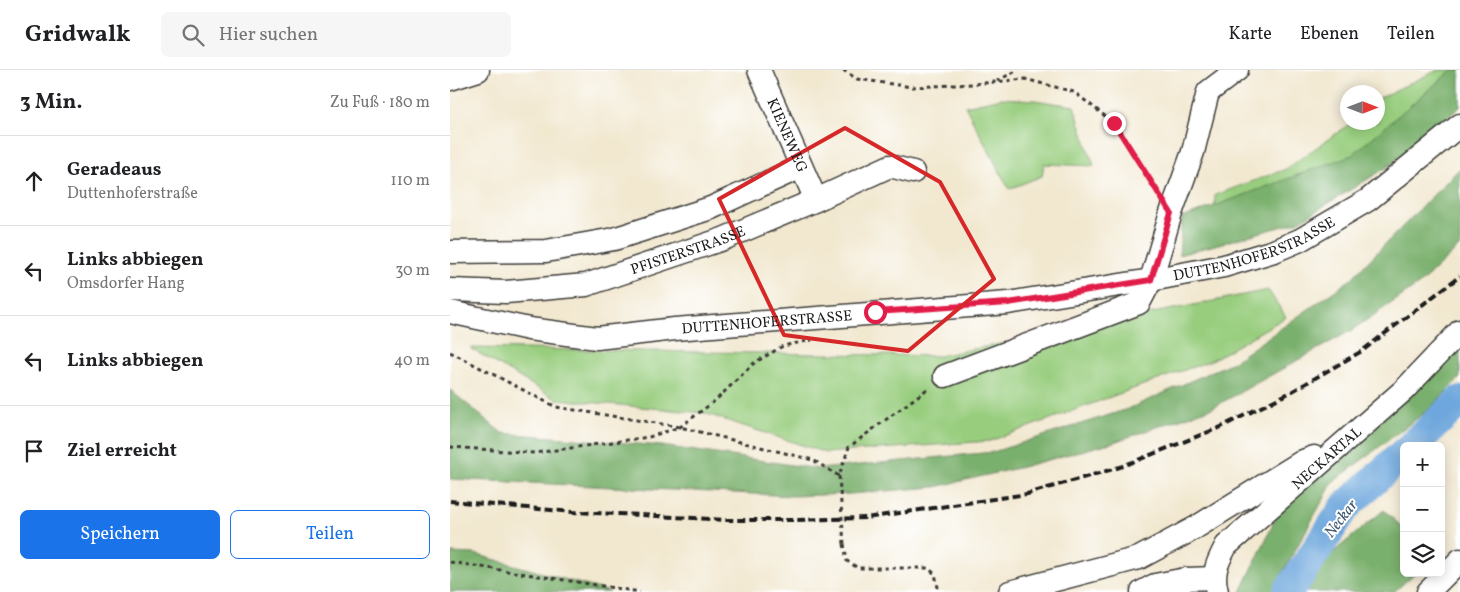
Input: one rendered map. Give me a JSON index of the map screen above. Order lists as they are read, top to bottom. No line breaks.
{"streets":{"street":["KIENEWEG","DUTTENHOFERSTRASSE","PFISTERSTRASSE","NECKARTAL"]},"crossings":[["KIENEWEG","PFISTERSTRASSE"]],"water":["Neckar"],"north":"right","page":{"header":"Gridwalk","search":"Hier suchen","nav":["Karte","Ebenen","Teilen"],"heading":["3 Min.","Zu Fuß · 180 m"],"list":[["Geradeaus","Duttenhoferstraße","110 m"],["Links abbiegen","Omsdorfer Hang","30 m"],["Links abbiegen","40 m"],"Ziel erreicht"],"map_buttons":["+","−"],"buttons":["Speichern","Teilen"]}}
